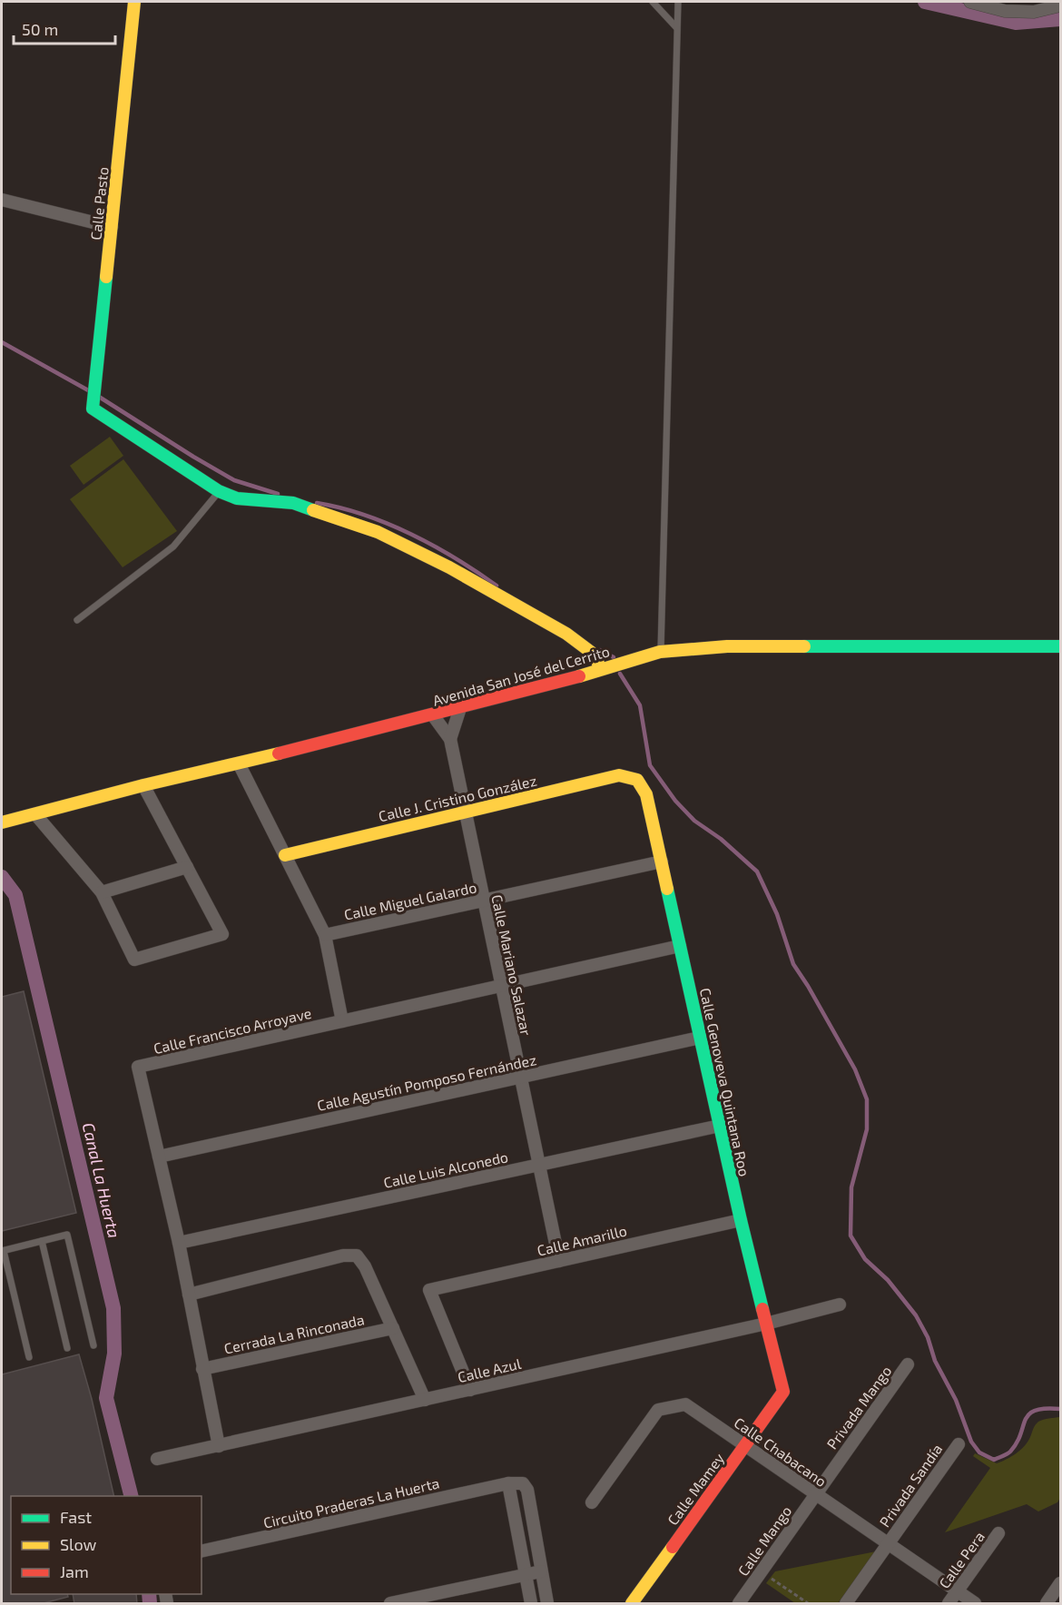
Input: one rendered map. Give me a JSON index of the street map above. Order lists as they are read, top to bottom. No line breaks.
{"streets":{"street":["Calle Pasto","Avenida San José del Cerrito","Calle J. Cristino González","Calle Miguel Galardo","Calle Mariano Salazar","Calle Francisco Arroyave","Calle Agustín Pomposo Fernández","Calle Genoveva Quintana Roo","Calle Luis Alconedo","Calle Amarillo","Cerrada La Rinconada","Calle Azul","Privada Mango","Calle Chabacano","Privada Sandía","Calle Mamey","Circuito Praderas La Huerta","Calle Mango","Calle Pera"]},"crossings":[["Avenida San José del Cerrito","Calle Mariano Salazar"],["Calle J. Cristino González","Calle Mariano Salazar"],["Calle J. Cristino González","Calle Genoveva Quintana Roo"],["Calle Miguel Galardo","Calle Mariano Salazar"],["Calle Miguel Galardo","Calle Genoveva Quintana Roo"],["Calle Mariano Salazar","Calle Francisco Arroyave"],["Calle Mariano Salazar","Calle Agustín Pomposo Fernández"],["Calle Mariano Salazar","Calle Luis Alconedo"],["Calle Mariano Salazar","Calle Amarillo"],["Calle Francisco Arroyave","Calle Agustín Pomposo Fernández"],["Calle Francisco Arroyave","Calle Genoveva Quintana Roo"],["Calle Francisco Arroyave","Calle Luis Alconedo"],["Calle Francisco Arroyave","Cerrada La Rinconada"],["Calle Francisco Arroyave","Calle Azul"],["Calle Agustín Pomposo Fernández","Calle Genoveva Quintana Roo"],["Calle Genoveva Quintana Roo","Calle Luis Alconedo"],["Calle Genoveva Quintana Roo","Calle Amarillo"],["Calle Genoveva Quintana Roo","Calle Azul"],["Calle Genoveva Quintana Roo","Calle Mamey"],["Calle Amarillo","Calle Azul"],["Privada Mango","Calle Chabacano"],["Privada Mango","Calle Mango"],["Calle Chabacano","Privada Sandía"],["Calle Chabacano","Calle Mamey"],["Calle Chabacano","Calle Mango"],["Calle Chabacano","Calle Pera"]],"water":["Canal La Huerta"],"legend":["Fast","Slow","Jam"],"scale_bar":"50 m"}
